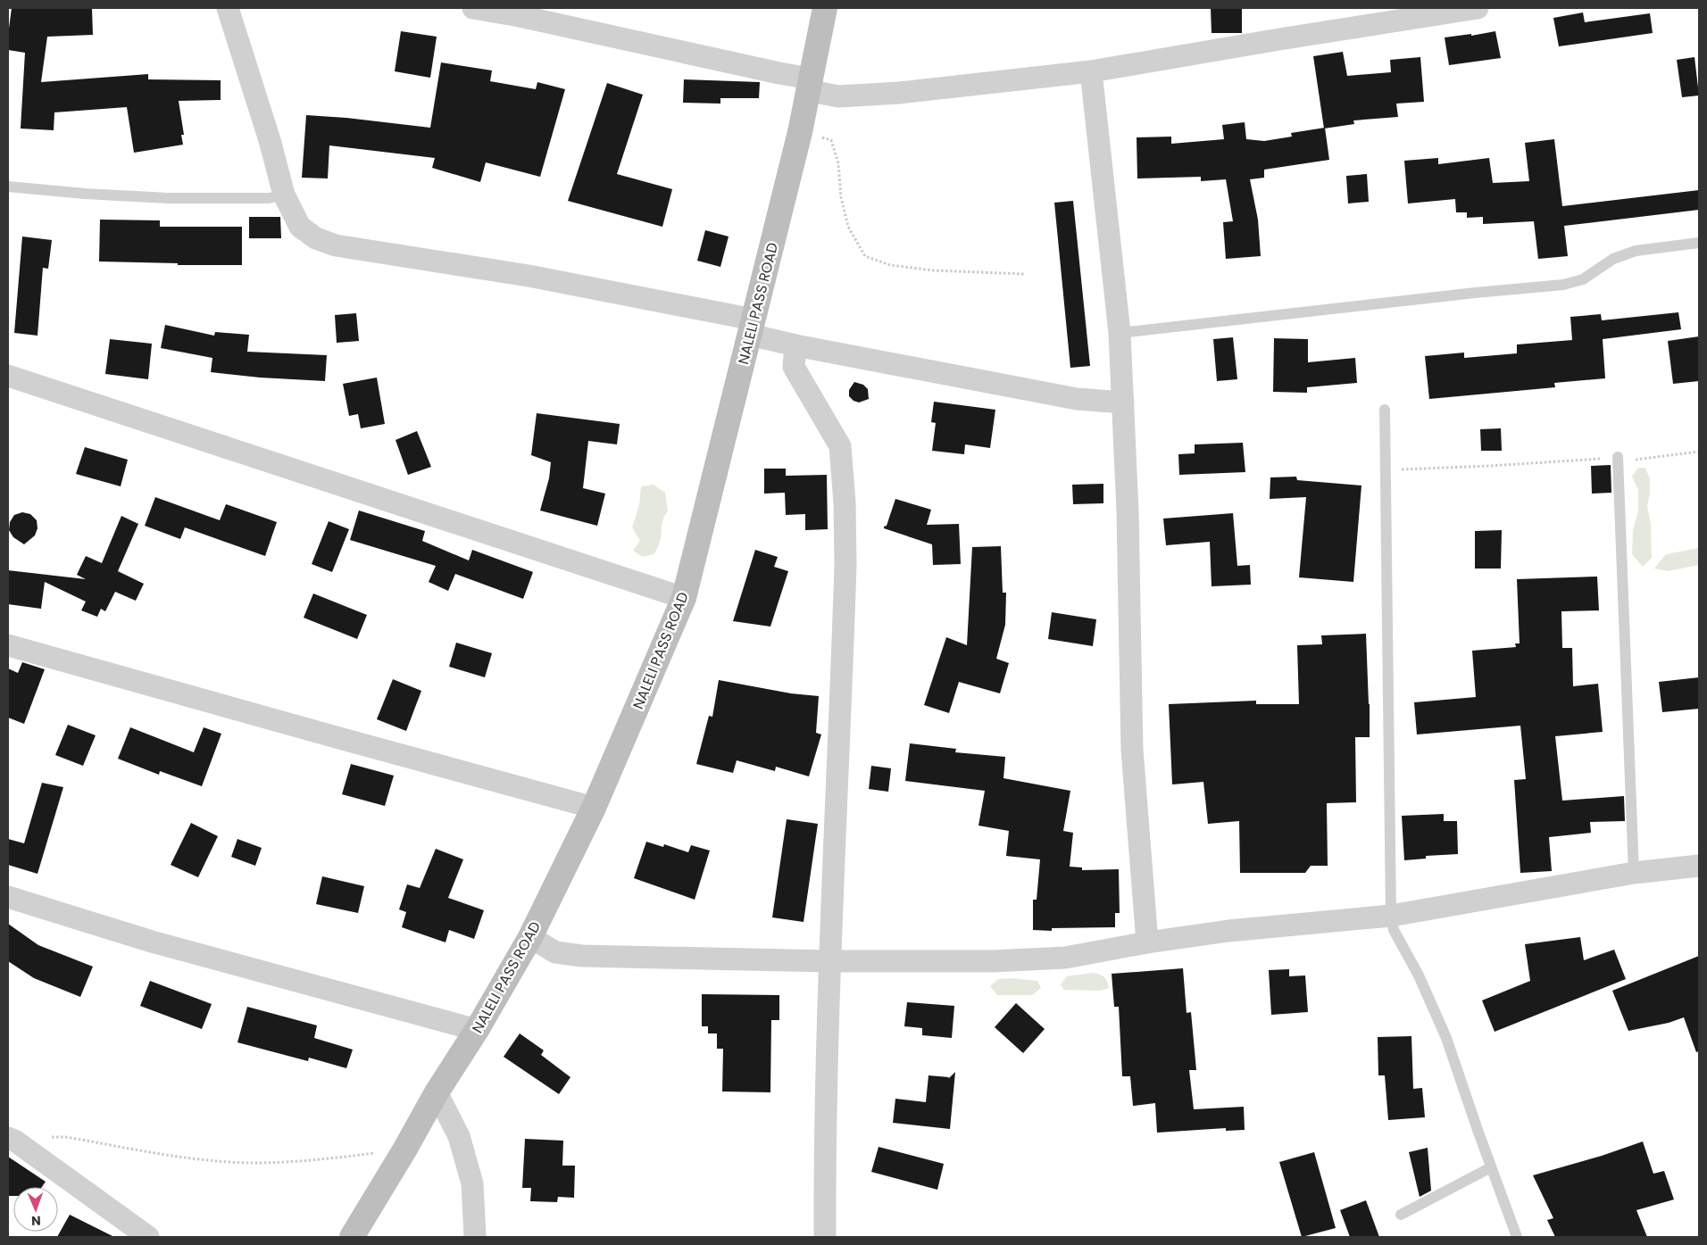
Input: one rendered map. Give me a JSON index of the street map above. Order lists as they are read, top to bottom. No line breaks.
{"streets":{"main road":["NALELI PASS ROAD"]},"north":"bottom"}
